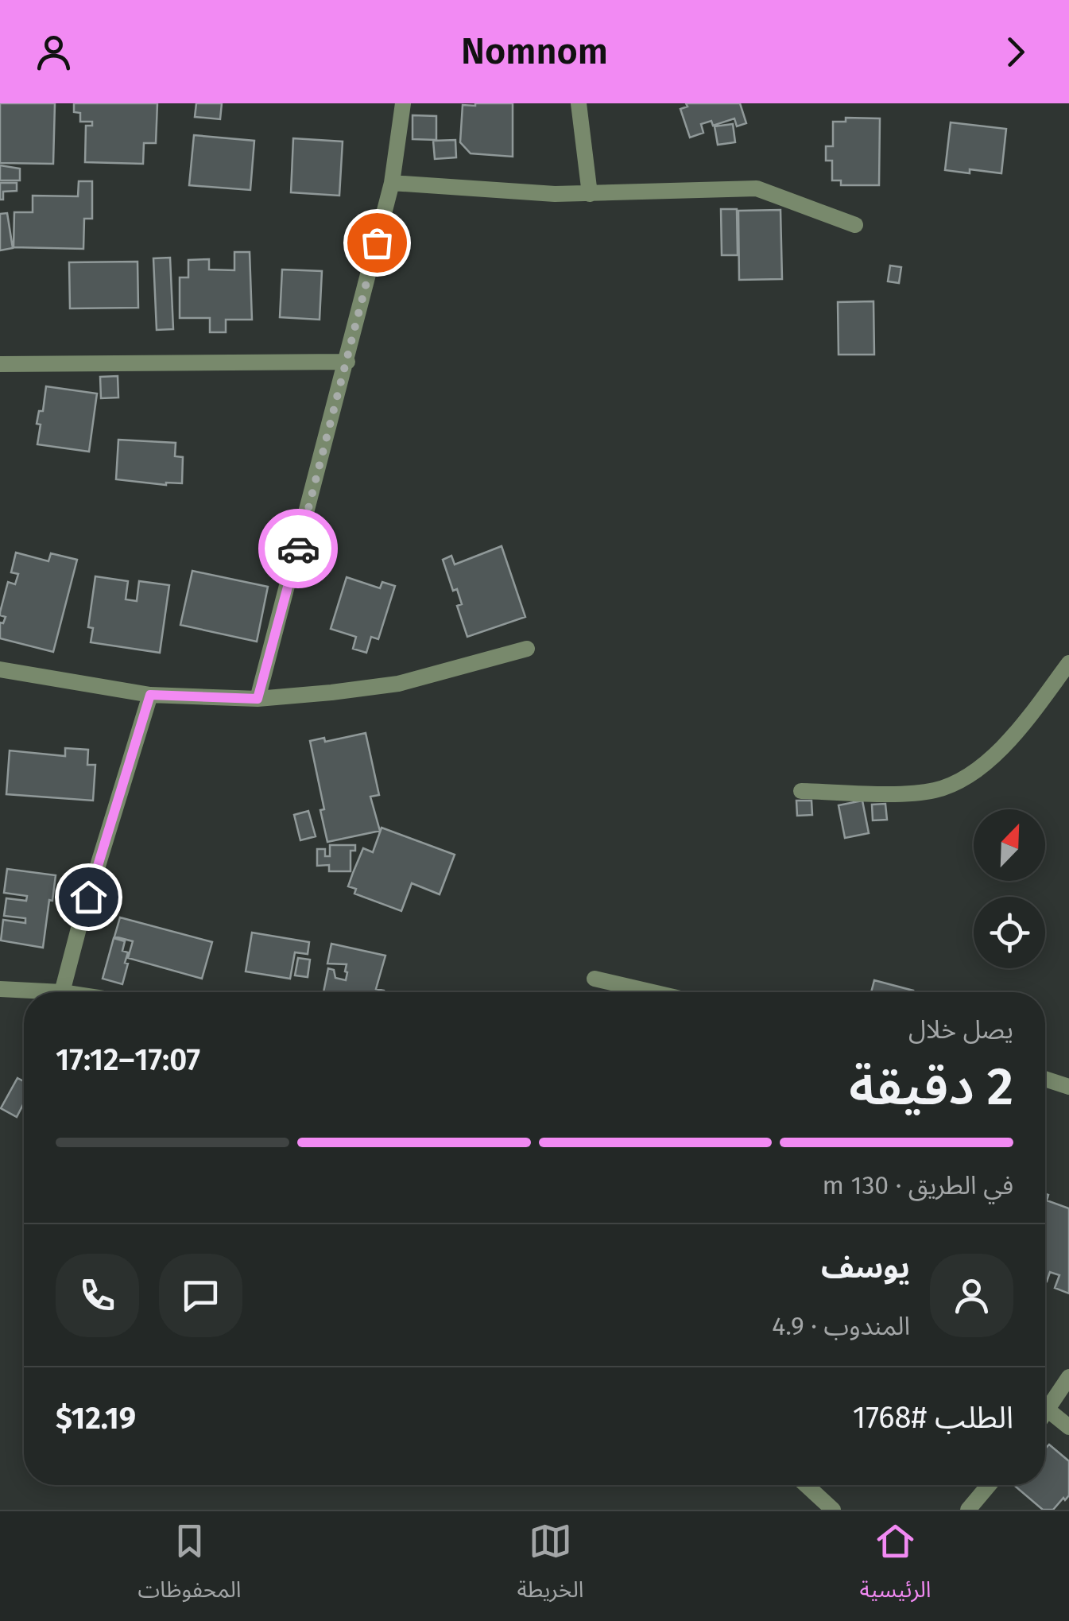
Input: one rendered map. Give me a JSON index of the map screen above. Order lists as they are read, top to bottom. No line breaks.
{"north":"top right","page":{"header":"Nomnom","heading":["2 دقيقة","يصل خلال","17:07–17:12"],"panel":["يوسف","المندوب · 4.9","الطلب #1768","$12.19"],"bar":"في الطريق · 130 m","tabs":["الرئيسية","الخريطة","المحفوظات"]}}
